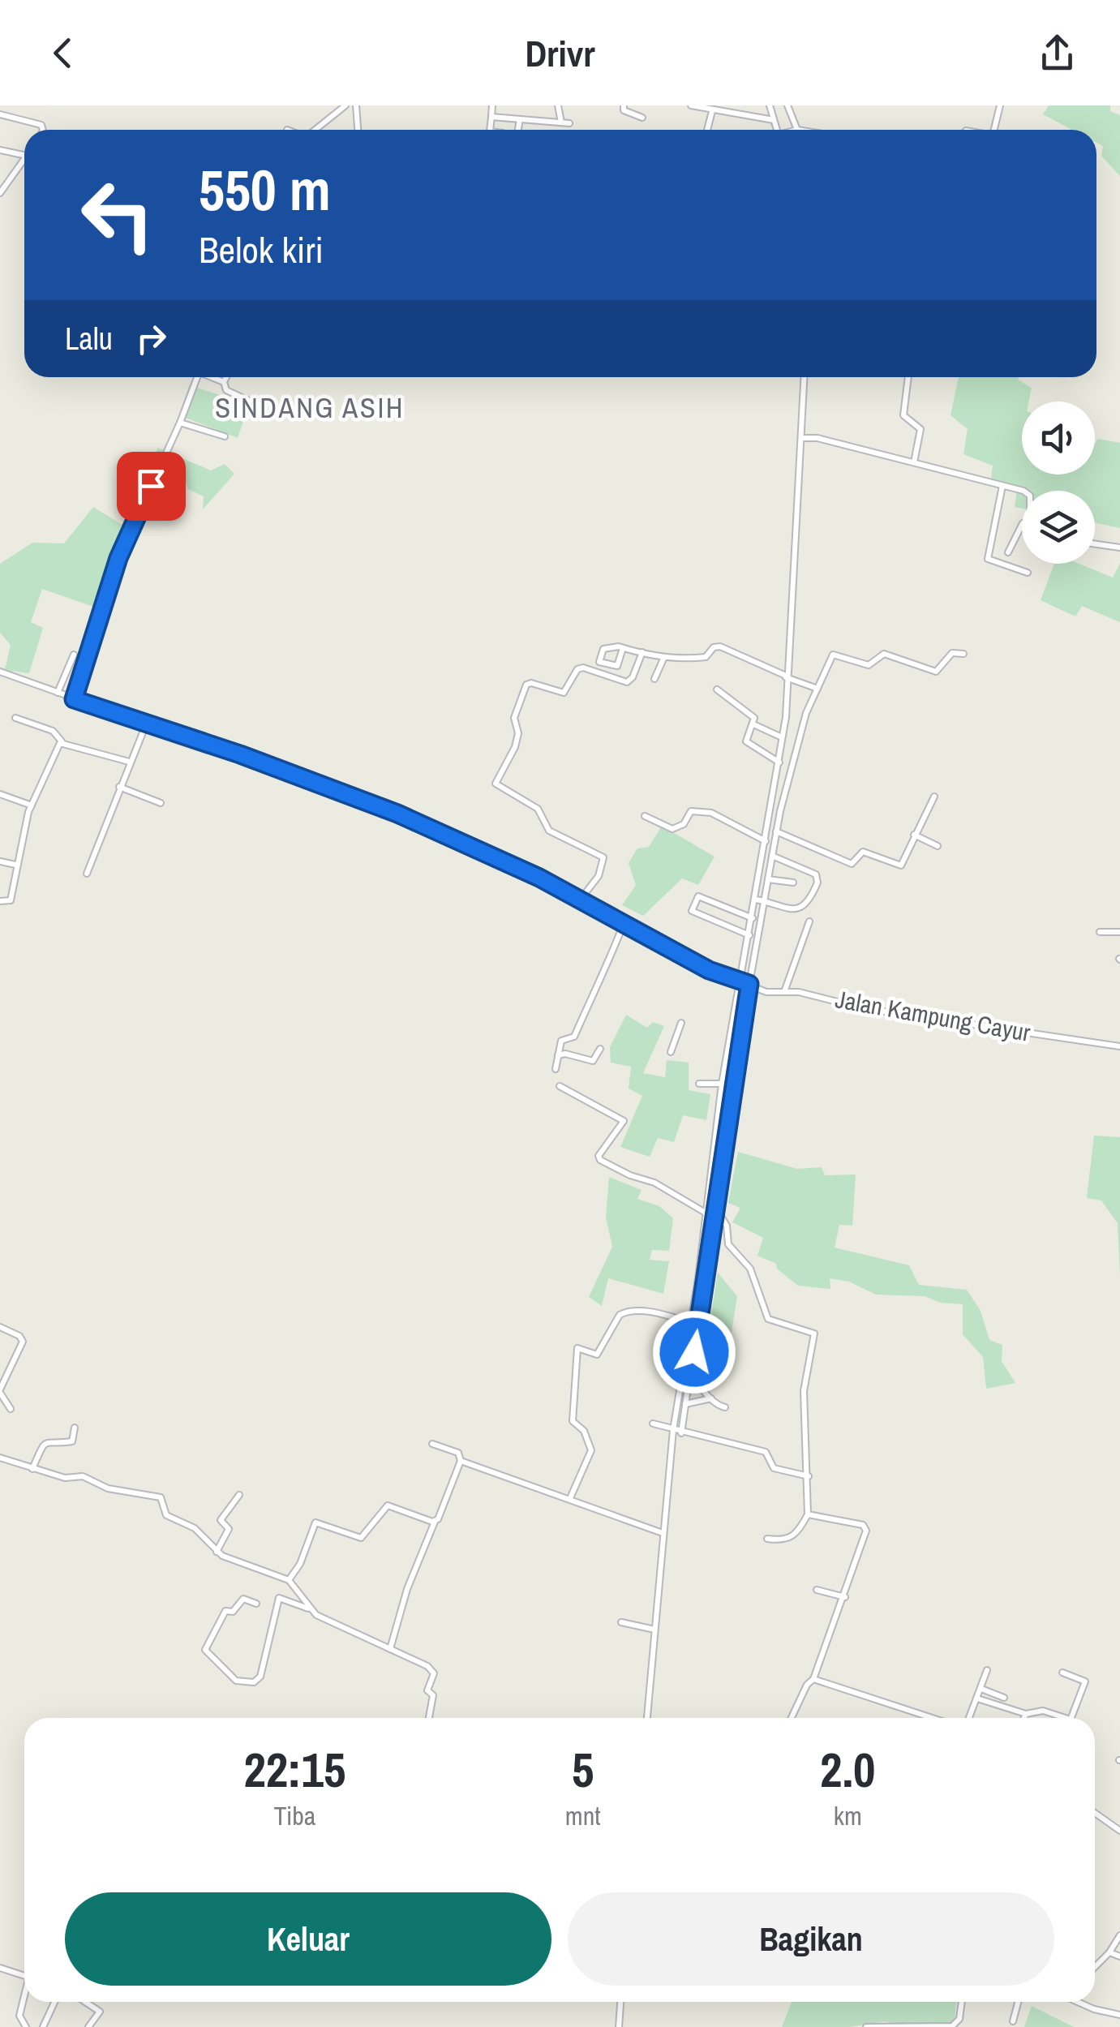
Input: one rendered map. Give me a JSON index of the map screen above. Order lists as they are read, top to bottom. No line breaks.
{"streets":{"street":["Jalan Kampung Cayur"]},"districts":["SINDANG ASIH"],"page":{"header":"Drivr","turn":["550 m","Belok kiri"],"then":"Lalu","eta":["22:15","Tiba","5","mnt","2.0","km"],"buttons":["Keluar","Bagikan"]}}
